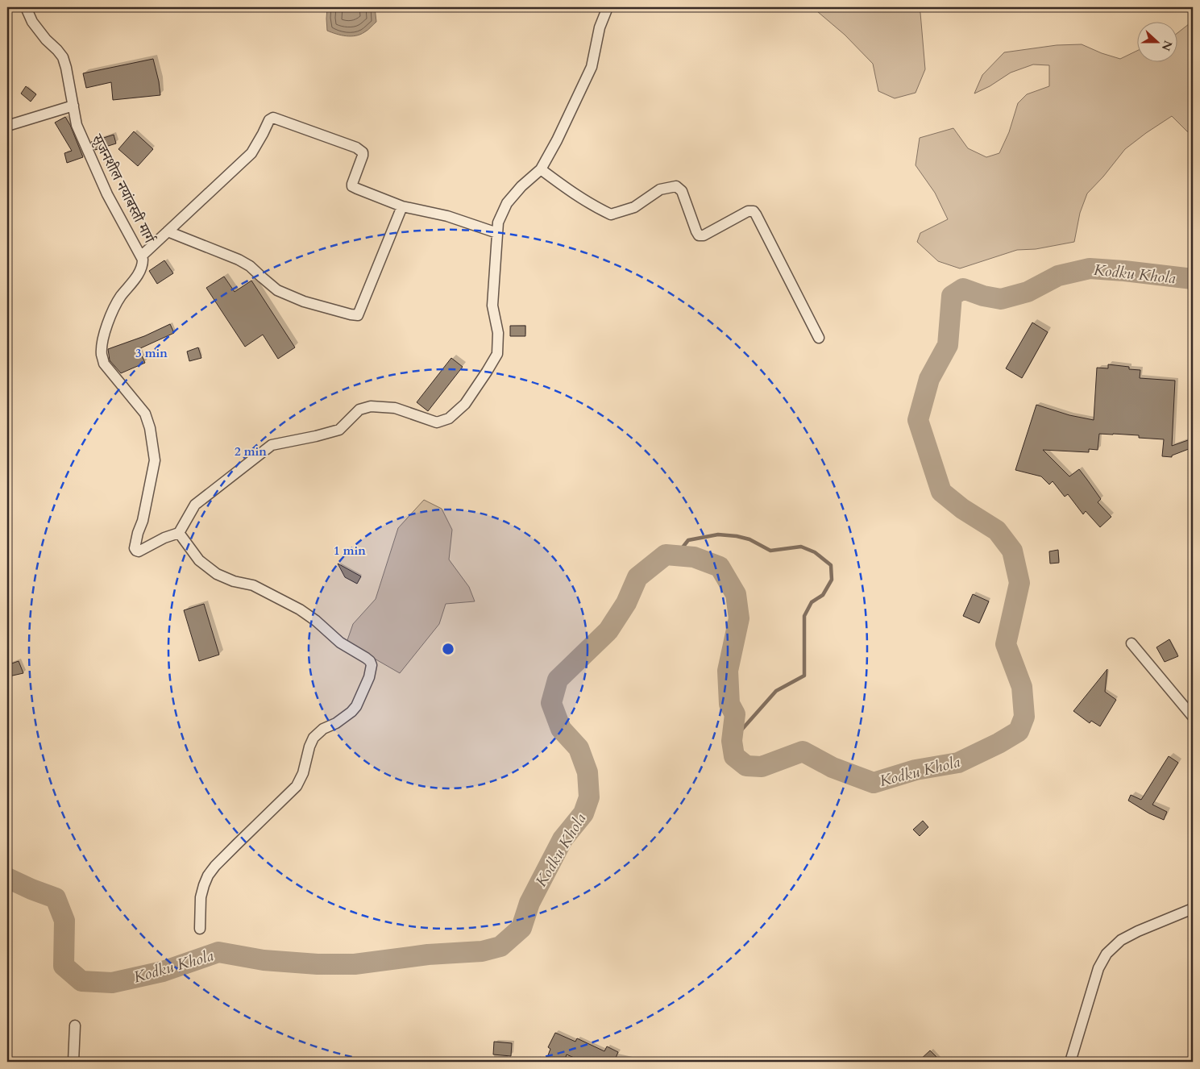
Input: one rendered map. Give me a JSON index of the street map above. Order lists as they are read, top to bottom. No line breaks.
{"streets":{"street":["सृजनशील नयांबस्ती मार्ग"]},"water":["Kodku Khola"],"north":"right","rings":["3 min","2 min","1 min"]}
